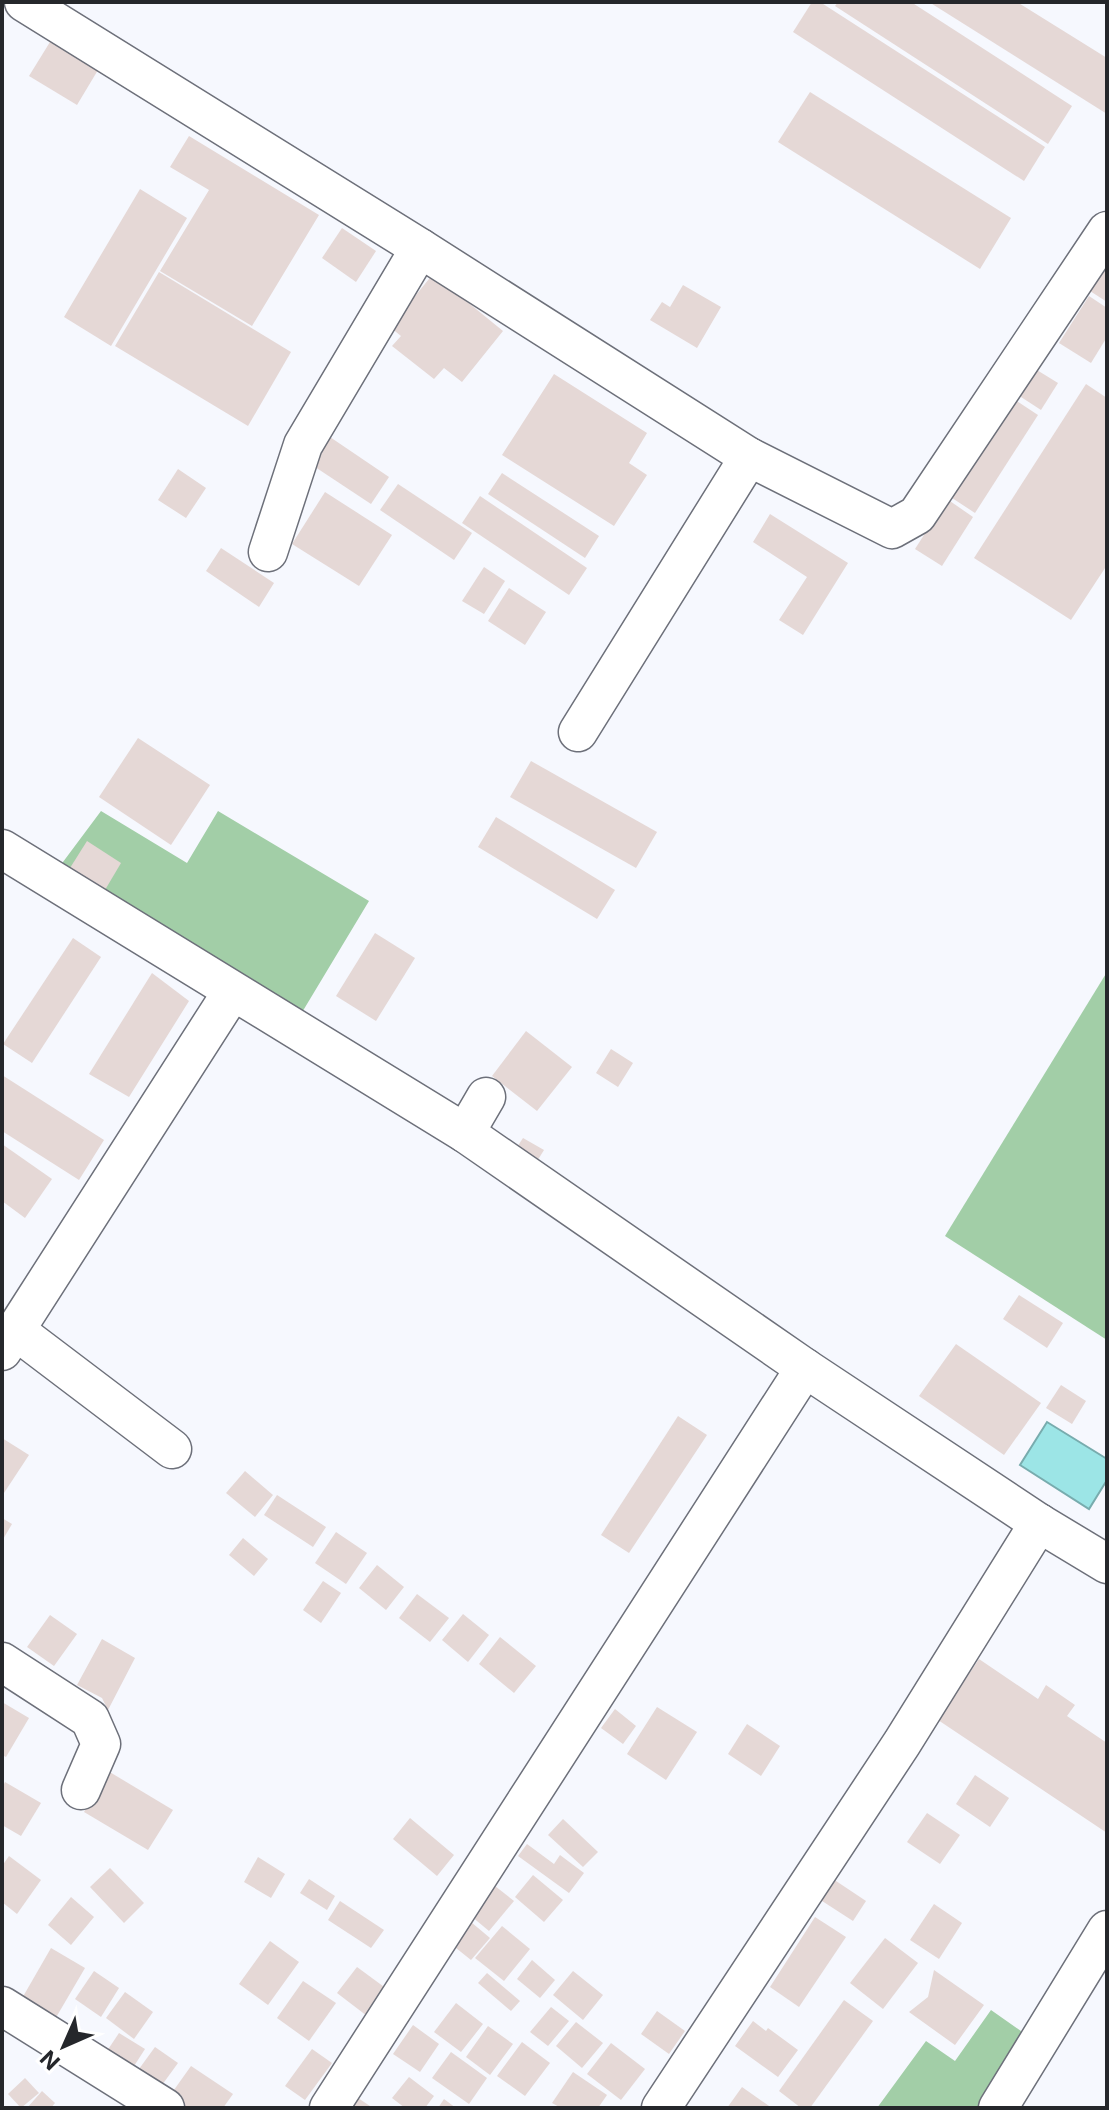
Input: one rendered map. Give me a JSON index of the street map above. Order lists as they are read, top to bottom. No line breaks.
{"north":"bottom left"}
